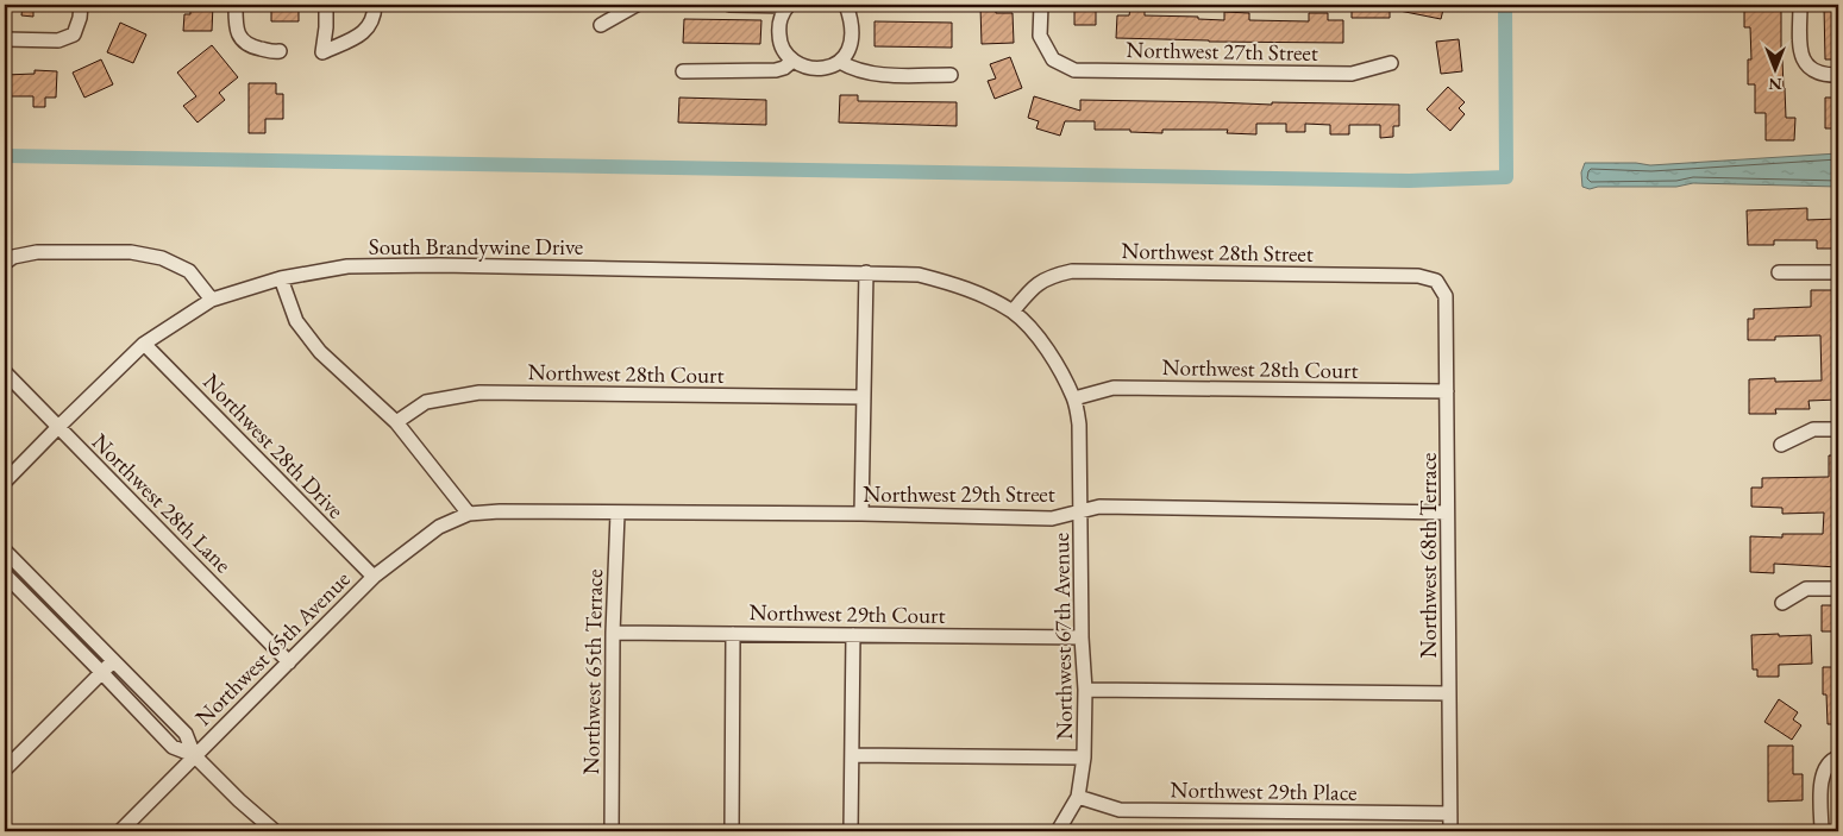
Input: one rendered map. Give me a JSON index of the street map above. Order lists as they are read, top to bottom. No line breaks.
{"streets":{"street":["Northwest 27th Street","South Brandywine Drive","Northwest 28th Street","Northwest 28th Court","Northwest 28th Drive","Northwest 29th Street","Northwest 28th Lane","Northwest 68th Terrace","Northwest 29th Court","Northwest 67th Avenue","Northwest 65th Avenue","Northwest 65th Terrace","Northwest 29th Place"]},"crossings":[["South Brandywine Drive","Northwest 28th Street"],["South Brandywine Drive","Northwest 28th Drive"],["South Brandywine Drive","Northwest 28th Lane"],["South Brandywine Drive","Northwest 67th Avenue"],["Northwest 28th Street","Northwest 68th Terrace"],["Northwest 28th Street","Northwest 67th Avenue"],["Northwest 28th Court","Northwest 68th Terrace"],["Northwest 28th Court","Northwest 67th Avenue"],["Northwest 28th Drive","Northwest 65th Avenue"],["Northwest 29th Street","Northwest 68th Terrace"],["Northwest 29th Street","Northwest 67th Avenue"],["Northwest 29th Street","Northwest 65th Avenue"],["Northwest 29th Street","Northwest 65th Terrace"],["Northwest 28th Lane","Northwest 65th Avenue"],["Northwest 68th Terrace","Northwest 29th Place"],["Northwest 29th Court","Northwest 67th Avenue"],["Northwest 29th Court","Northwest 65th Terrace"],["Northwest 67th Avenue","Northwest 29th Place"]],"north":"bottom"}
